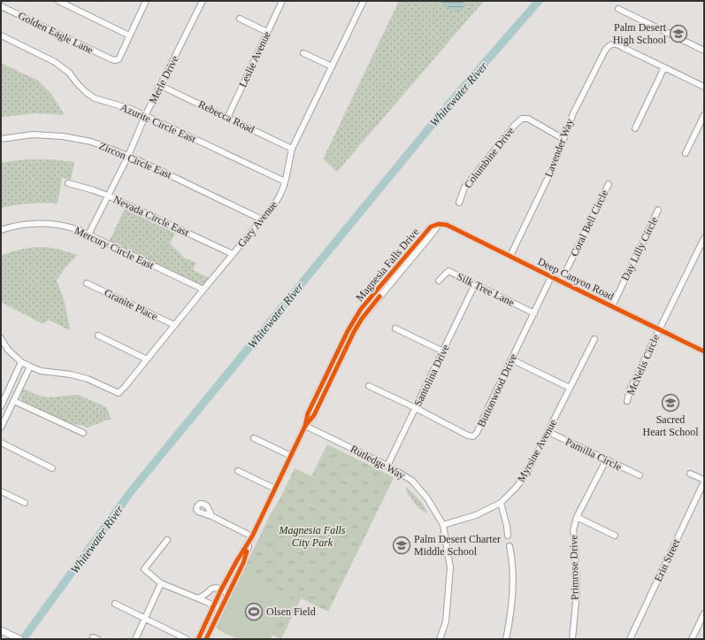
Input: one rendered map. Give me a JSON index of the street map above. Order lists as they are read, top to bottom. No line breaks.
{"streets":{"street":["Golden Eagle Lane","Leslie Avenue","Merle Drive","Rebecca Road","Azurite Circle East","Lavender Way","Columbine Drive","Zircon Circle East","Nevada Circle East","Coral Bell Circle","Gary Avenue","Mercury Circle East","Day Lilly Circle","Magnesia Falls Drive","Deep Canyon Road","Silk Tree Lane","Granite Place","McNelis Circle","Santolina Drive","Buttonwood Drive","Myrsine Avenue","Pamilla Circle","Rutledge Way","Erin Street","Primrose Drive"]},"crossings":[["Leslie Avenue","Rebecca Road"],["Merle Drive","Rebecca Road"],["Merle Drive","Azurite Circle East"],["Merle Drive","Zircon Circle East"],["Merle Drive","Nevada Circle East"],["Merle Drive","Mercury Circle East"],["Rebecca Road","Gary Avenue"],["Azurite Circle East","Gary Avenue"],["Lavender Way","Columbine Drive"],["Lavender Way","Deep Canyon Road"],["Zircon Circle East","Gary Avenue"],["Nevada Circle East","Gary Avenue"],["Coral Bell Circle","Deep Canyon Road"],["Gary Avenue","Mercury Circle East"],["Gary Avenue","Granite Place"],["Day Lilly Circle","Deep Canyon Road"],["Magnesia Falls Drive","Deep Canyon Road"],["Magnesia Falls Drive","Rutledge Way"],["Deep Canyon Road","McNelis Circle"],["Deep Canyon Road","Buttonwood Drive"],["Silk Tree Lane","Santolina Drive"],["Silk Tree Lane","Buttonwood Drive"],["Santolina Drive","Buttonwood Drive"],["Santolina Drive","Rutledge Way"],["Myrsine Avenue","Pamilla Circle"],["Myrsine Avenue","Rutledge Way"],["Pamilla Circle","Primrose Drive"]],"water":["Whitewater River"],"parks":["Magnesia Falls City Park"],"places":{"school or university":["Palm Desert High School","Sacred Heart School","Palm Desert Charter Middle School"],"sports":["Olsen Field"]}}
